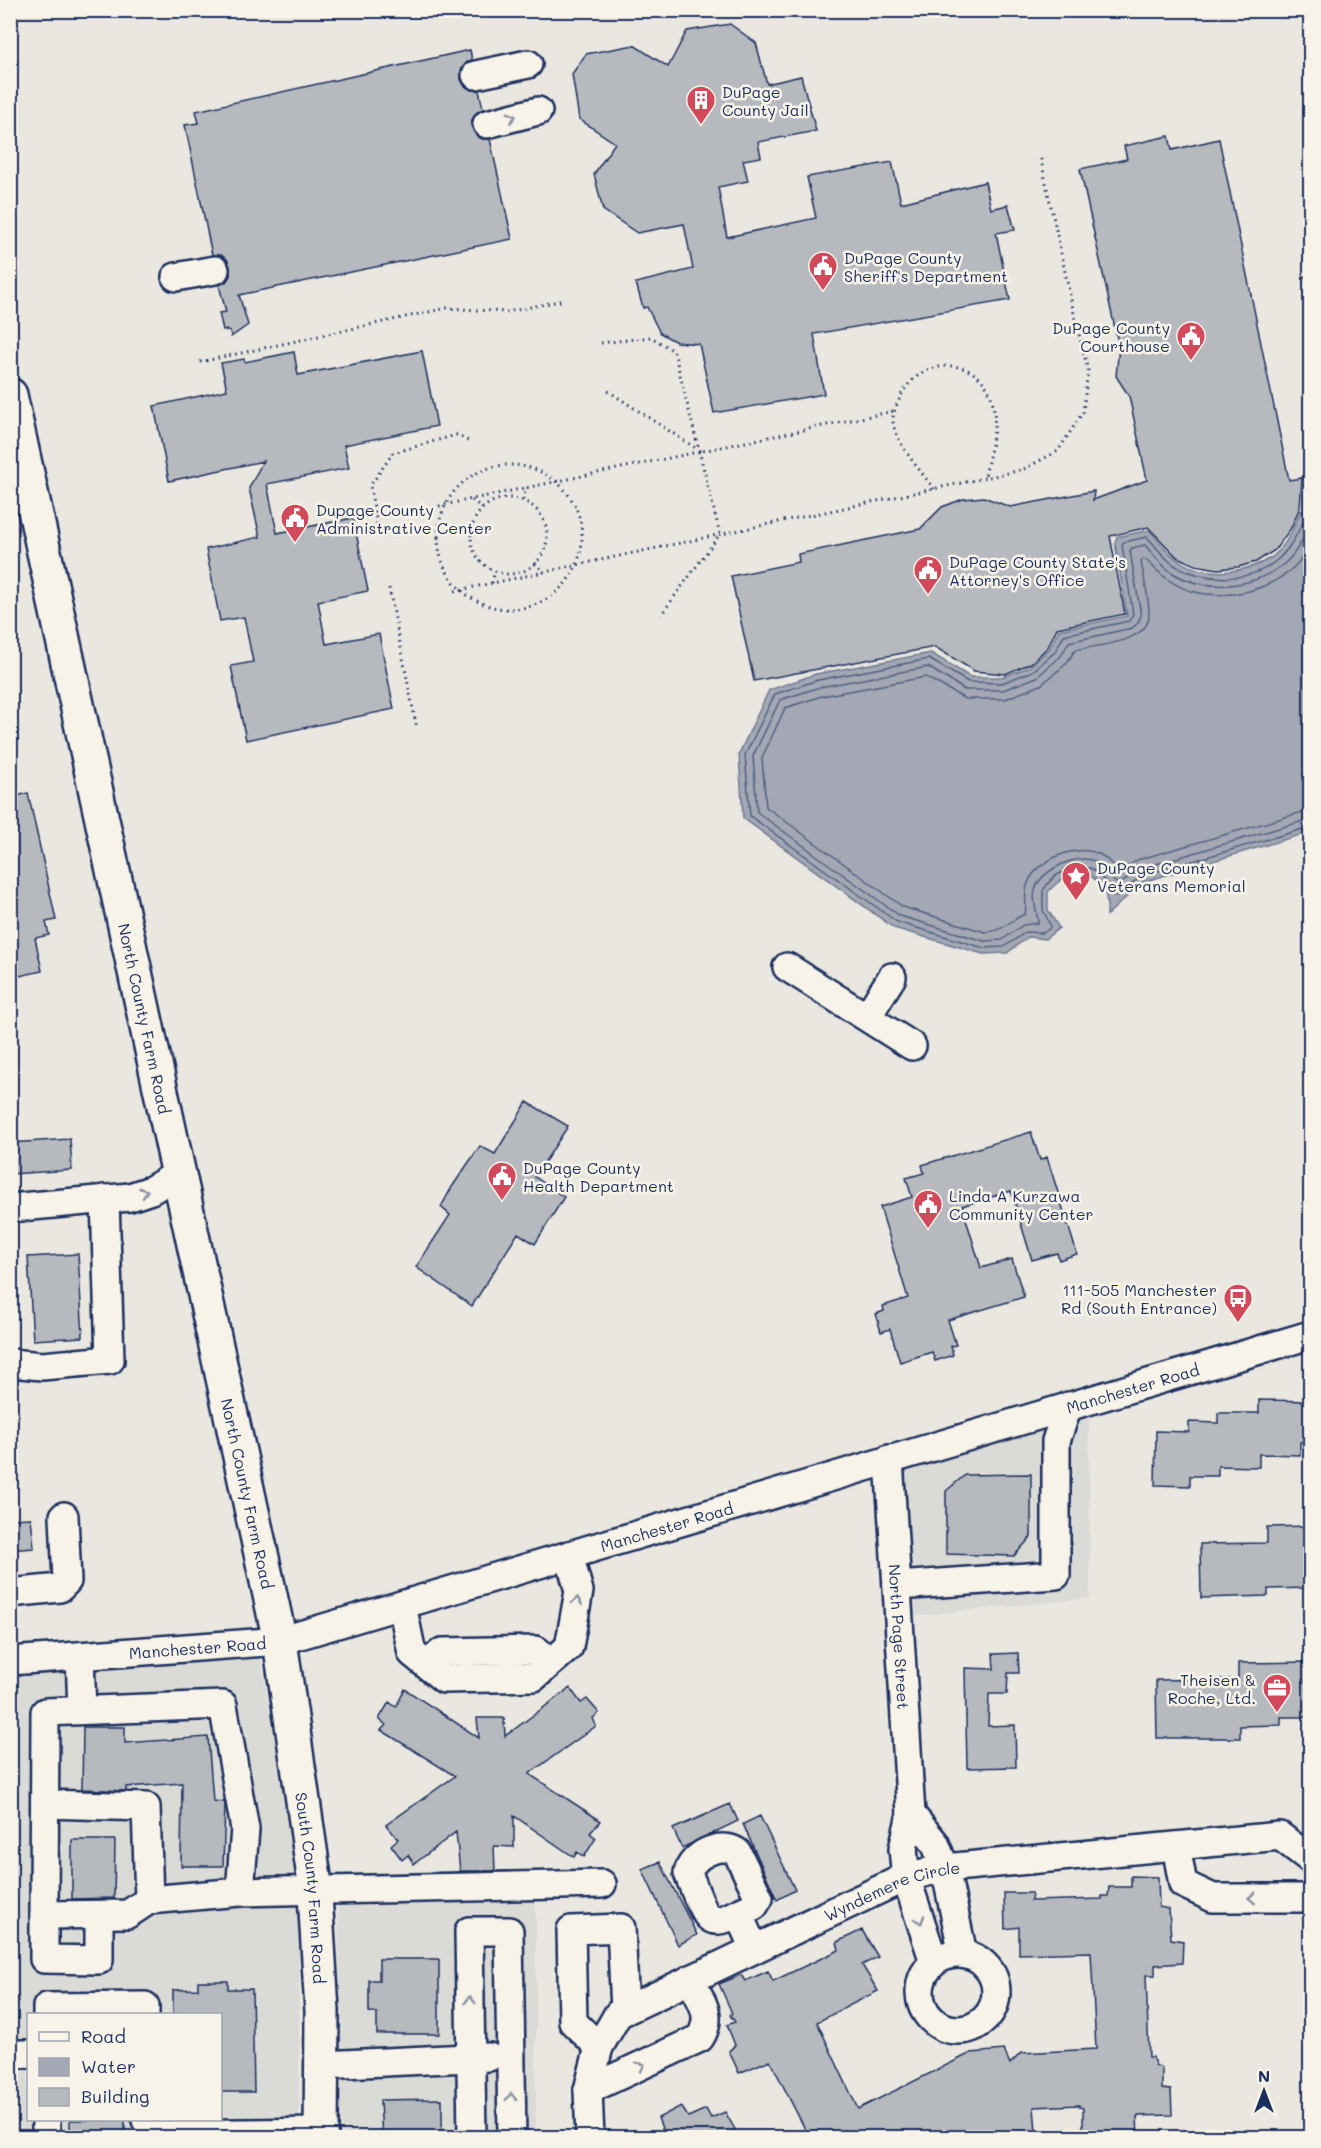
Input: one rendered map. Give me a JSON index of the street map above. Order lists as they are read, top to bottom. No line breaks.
{"streets":{"main road":["North County Farm Road","South County Farm Road"],"street":["Manchester Road","North Page Street","Wyndemere Circle"]},"crossings":[["North County Farm Road","Manchester Road"],["North County Farm Road","South County Farm Road"],["Manchester Road","North Page Street"],["Manchester Road","South County Farm Road"],["North Page Street","Wyndemere Circle"]],"places":{"building":["DuPage County Jail"],"public building":["DuPage County Sheriff's Department","DuPage County Courthouse","Dupage County Administrative Center","DuPage County State's Attorney's Office","DuPage County Health Department","Linda A Kurzawa Community Center"],"place":["DuPage County Veterans Memorial"],"bus stop":["111-505 Manchester Rd (South Entrance)"],"office":["Theisen & Roche, Ltd."]},"legend":["Road","Water","Building"],"north":"top"}
